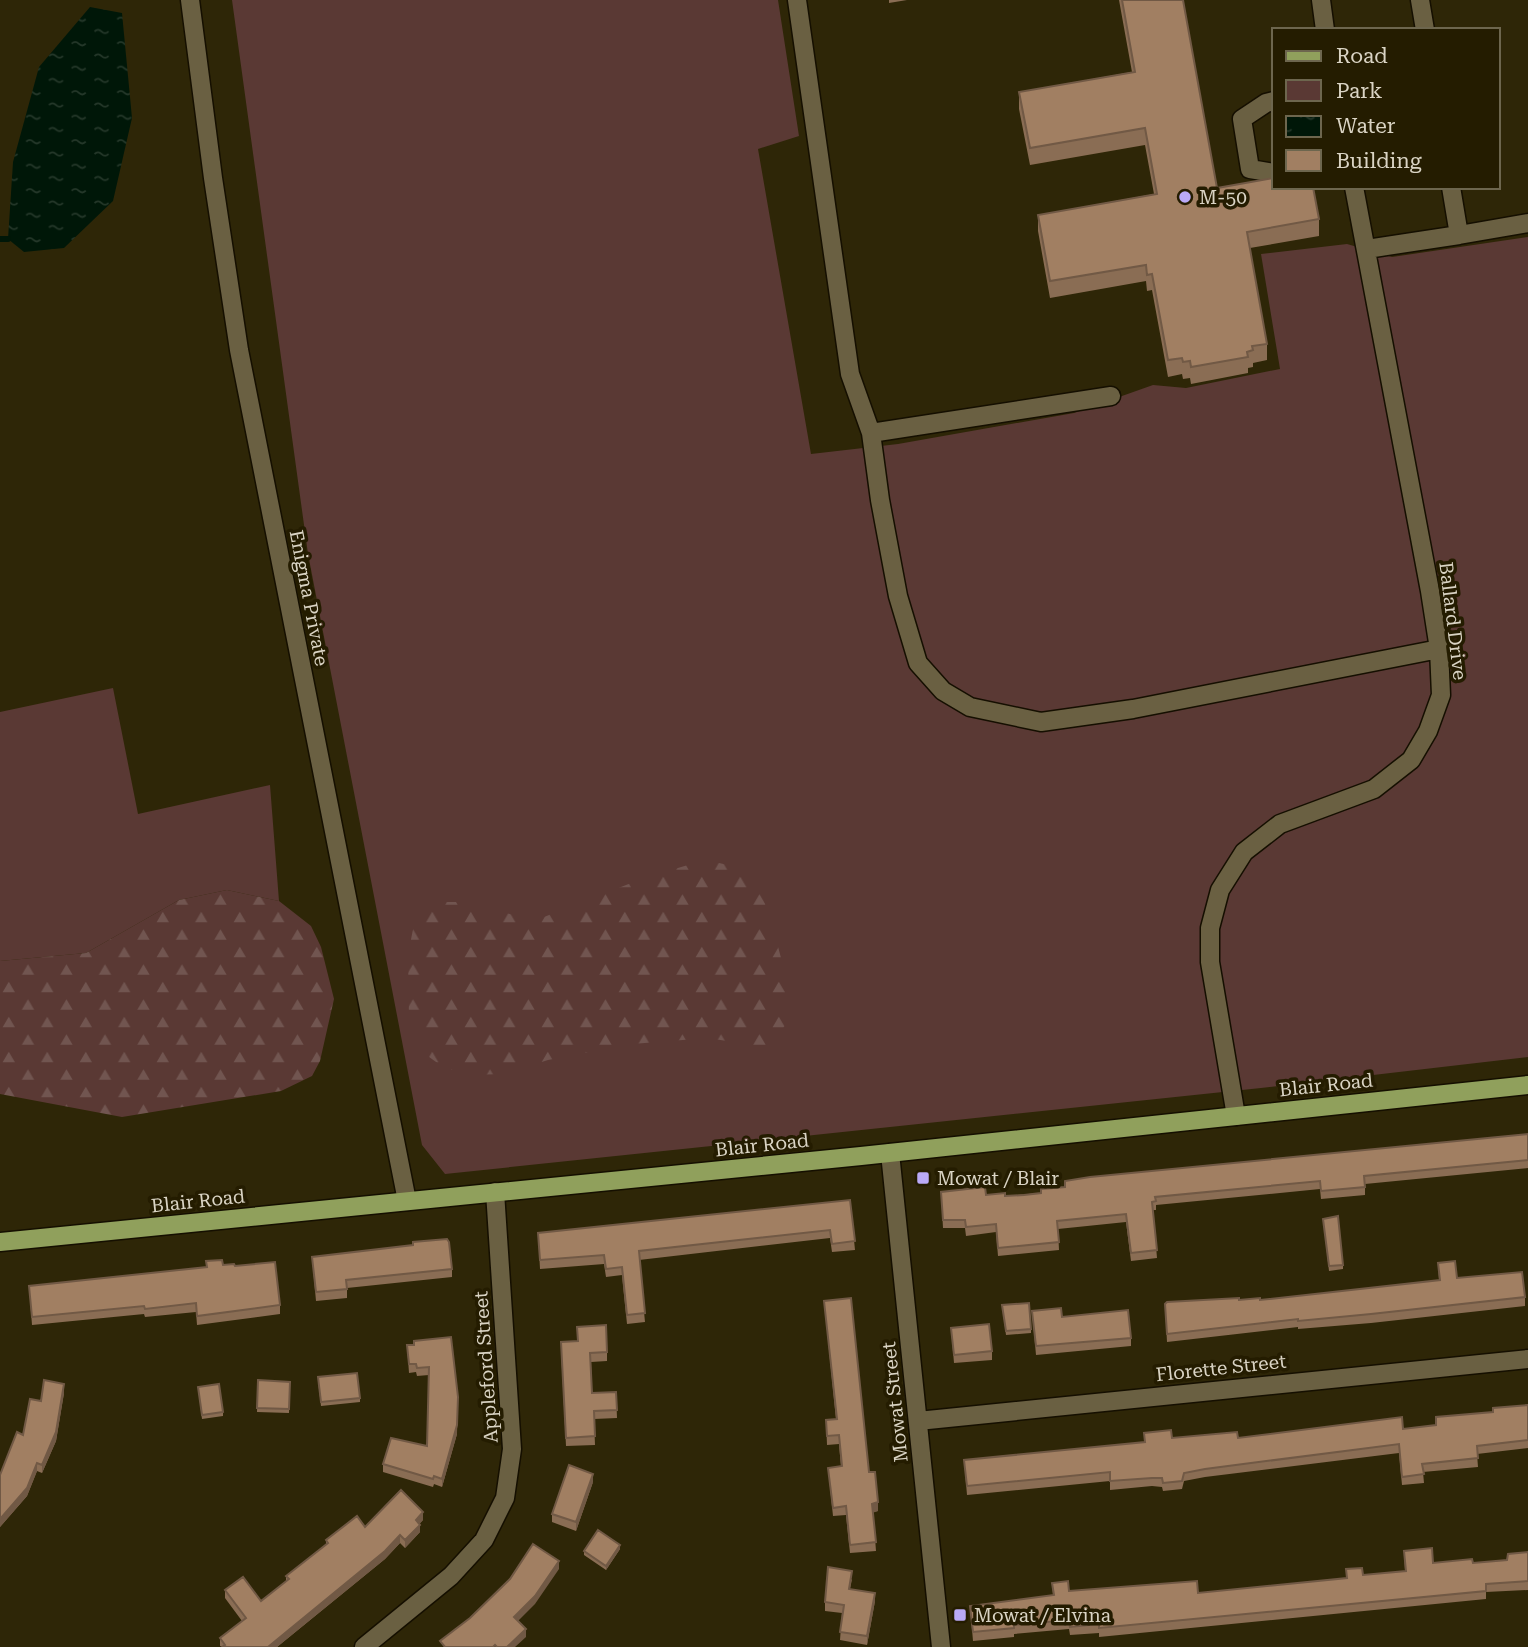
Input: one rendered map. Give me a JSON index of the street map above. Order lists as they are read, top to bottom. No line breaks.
{"streets":{"main road":["Blair Road"],"street":["Enigma Private","Ballard Drive","Appleford Street","Florette Street","Mowat Street"]},"crossings":[["Enigma Private","Blair Road"],["Ballard Drive","Blair Road"],["Blair Road","Appleford Street"],["Blair Road","Mowat Street"],["Florette Street","Mowat Street"]],"places":{"other":["M-50"],"transit":["Mowat / Blair","Mowat / Elvina"]},"legend":["Road","Park","Water","Building"]}
